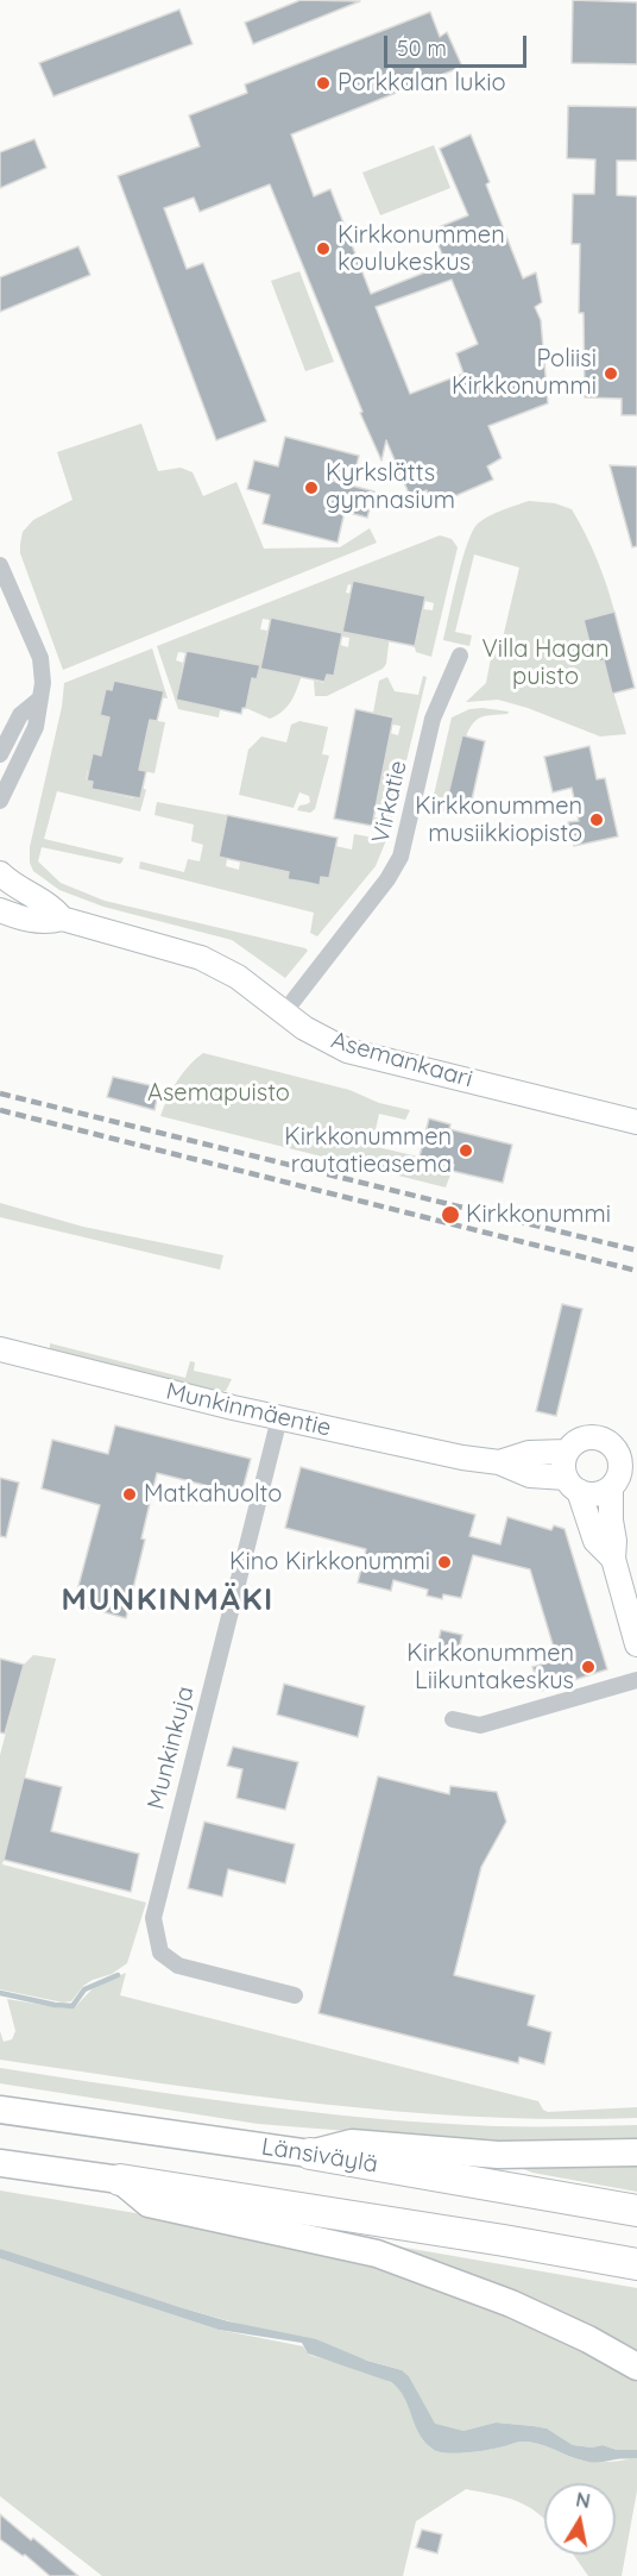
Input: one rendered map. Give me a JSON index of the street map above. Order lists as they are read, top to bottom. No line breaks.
{"streets":{"highway":["Länsiväylä"],"street":["Virkatie","Asemankaari","Munkinmäentie","Munkinkuja"]},"crossings":[["Virkatie","Asemankaari"],["Munkinmäentie","Munkinkuja"]],"districts":["MUNKINMÄKI"],"parks":["Villa Hagan puisto","Asemapuisto"],"places":["Porkkalan lukio","Kirkkonummen koulukeskus","Poliisi Kirkkonummi","Kyrkslätts gymnasium","Kirkkonummen musiikkiopisto","Kirkkonummen rautatieasema","Kirkkonummi","Matkahuolto","Kino Kirkkonummi","Kirkkonummen Liikuntakeskus"],"scale_bar":"50 m","north":"top"}
